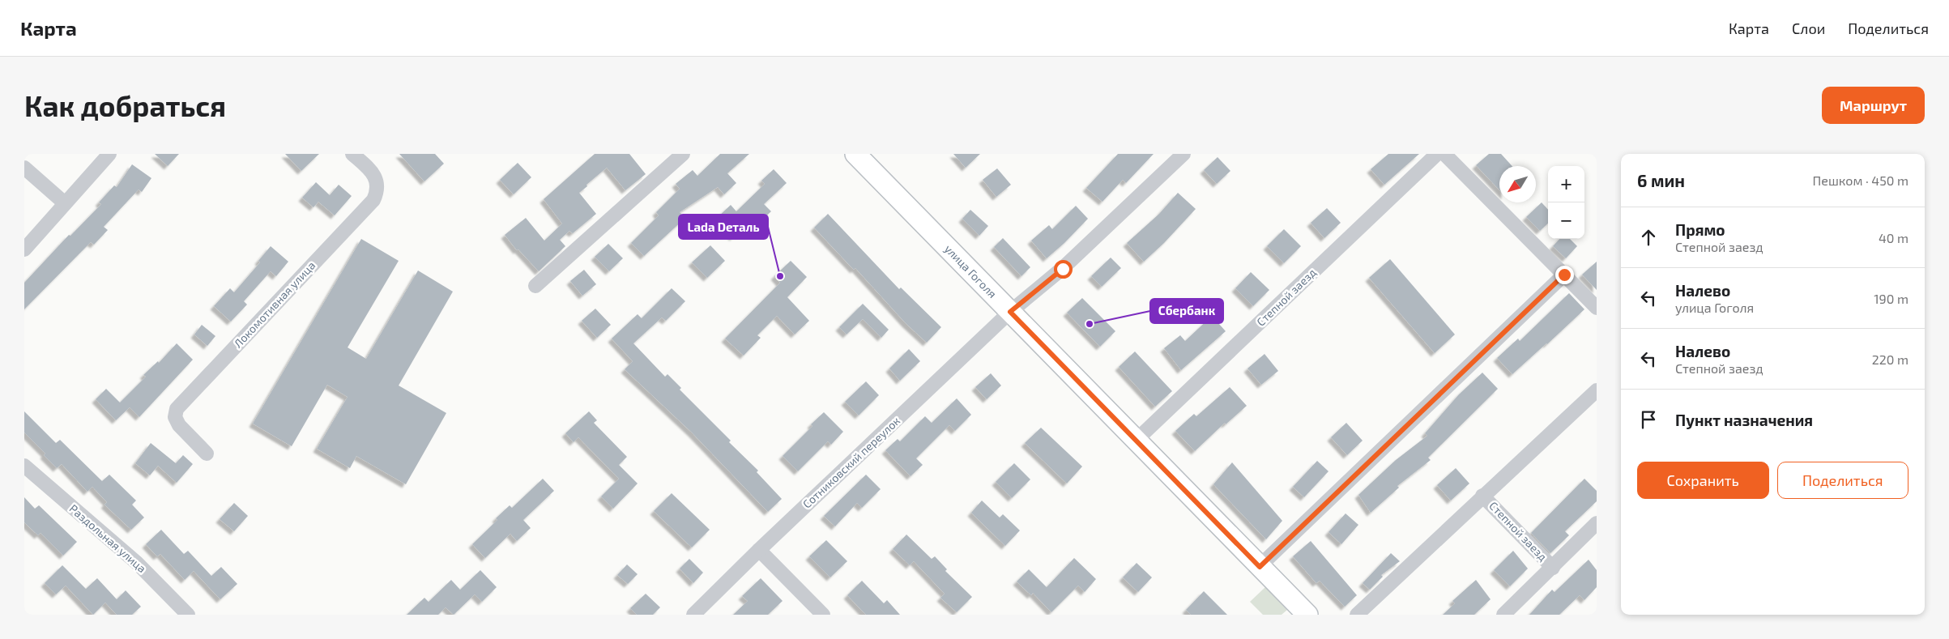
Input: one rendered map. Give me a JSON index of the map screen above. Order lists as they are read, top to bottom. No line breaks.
{"streets":{"main road":["улица Гоголя"],"street":["Степной заезд","Локомотивная улица","Сотниковский переулок","Раздольная улица"]},"crossings":[["улица Гоголя","Степной заезд"],["улица Гоголя","Сотниковский переулок"]],"places":["Lada Dеталь","Сбербанк"],"north":"bottom left","page":{"header":"Карта","nav":["Карта","Слои","Поделиться"],"buttons":["Маршрут",["Сохранить","Поделиться"]],"title":"Как добраться","heading":["6 мин","Пешком · 450 m"],"map_buttons":["+","−"],"list":[["Прямо","Степной заезд","40 m"],["Налево","улица Гоголя","190 m"],["Налево","Степной заезд","220 m"],"Пункт назначения"]}}
